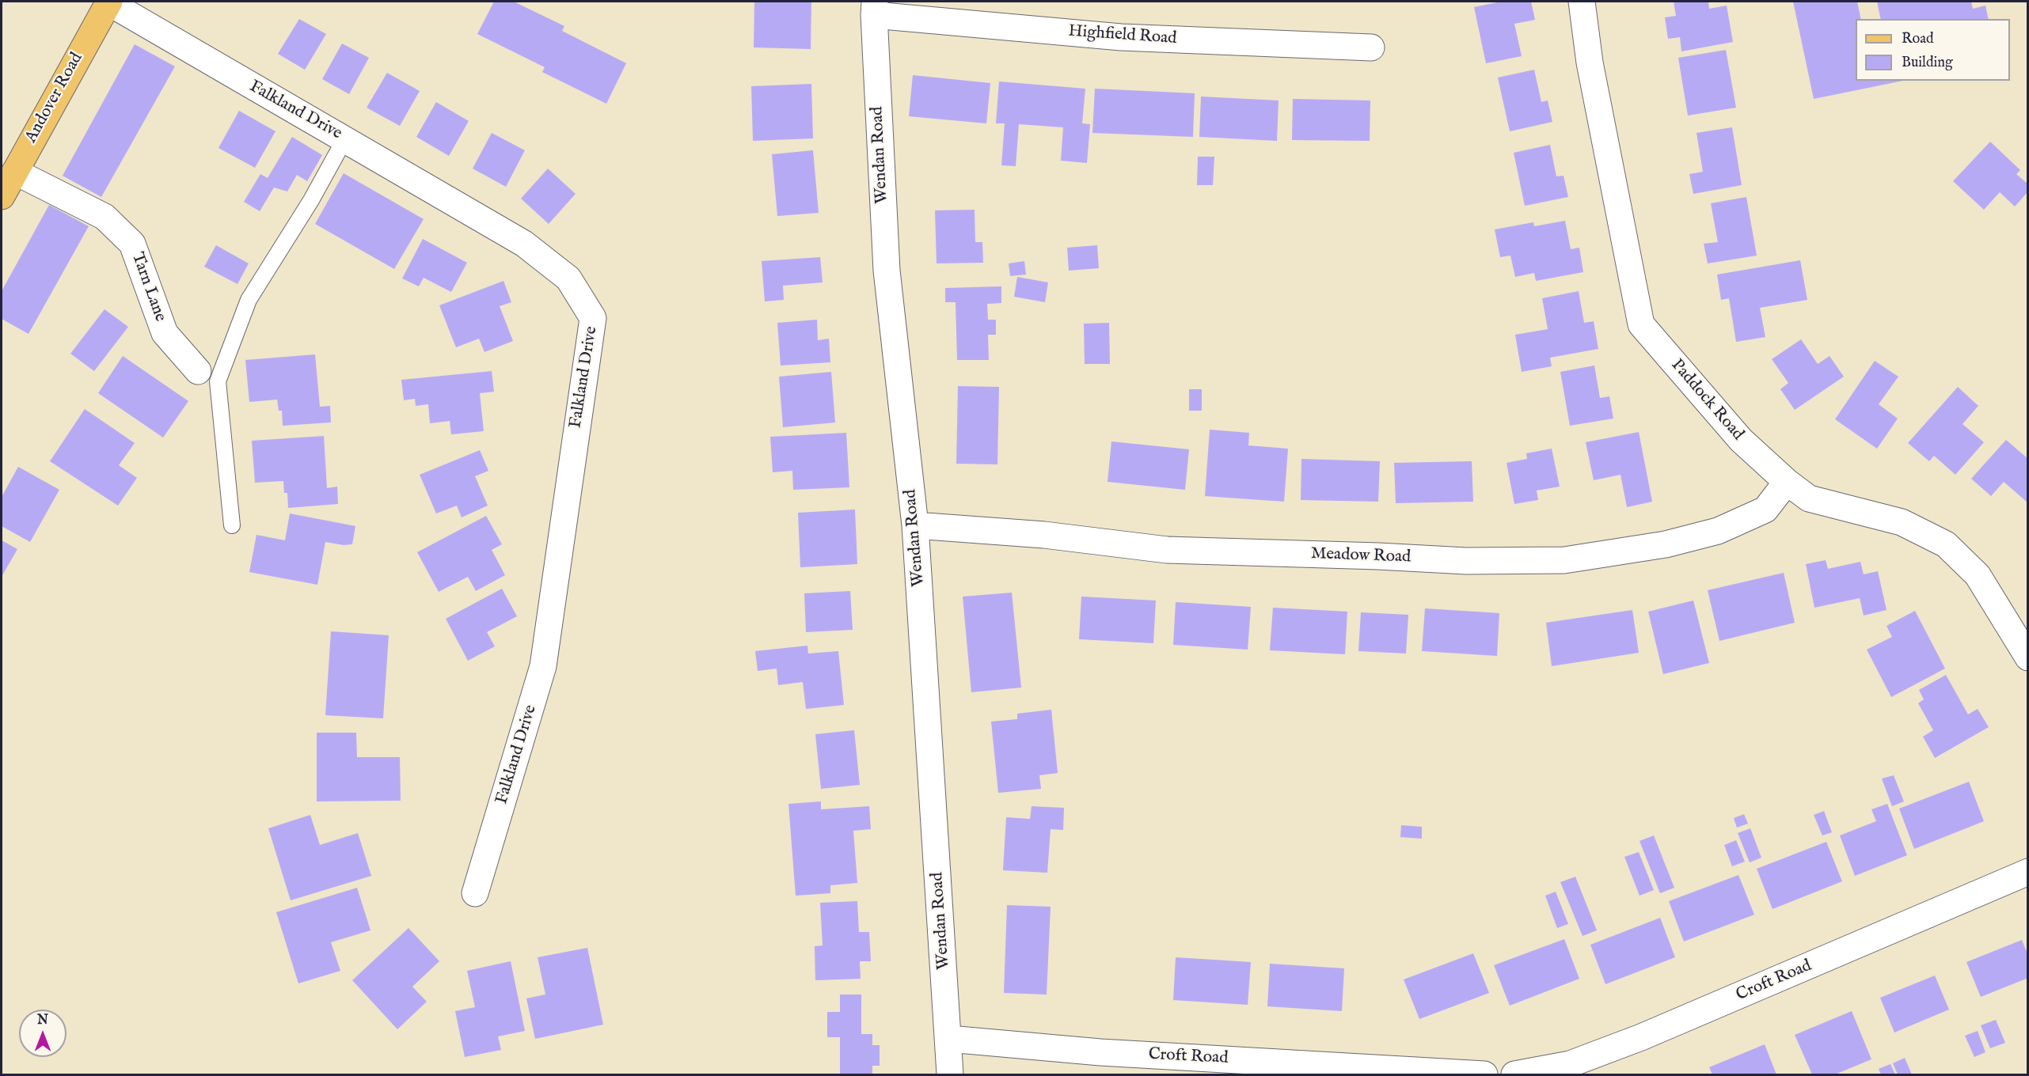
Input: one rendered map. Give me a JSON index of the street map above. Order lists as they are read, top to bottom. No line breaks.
{"streets":{"main road":["Andover Road"],"street":["Highfield Road","Falkland Drive","Wendan Road","Tarn Lane","Paddock Road","Meadow Road","Croft Road"]},"crossings":[["Highfield Road","Wendan Road"],["Andover Road","Falkland Drive"],["Andover Road","Tarn Lane"],["Wendan Road","Meadow Road"],["Wendan Road","Croft Road"],["Paddock Road","Meadow Road"]],"legend":["Road","Building"],"north":"top"}
